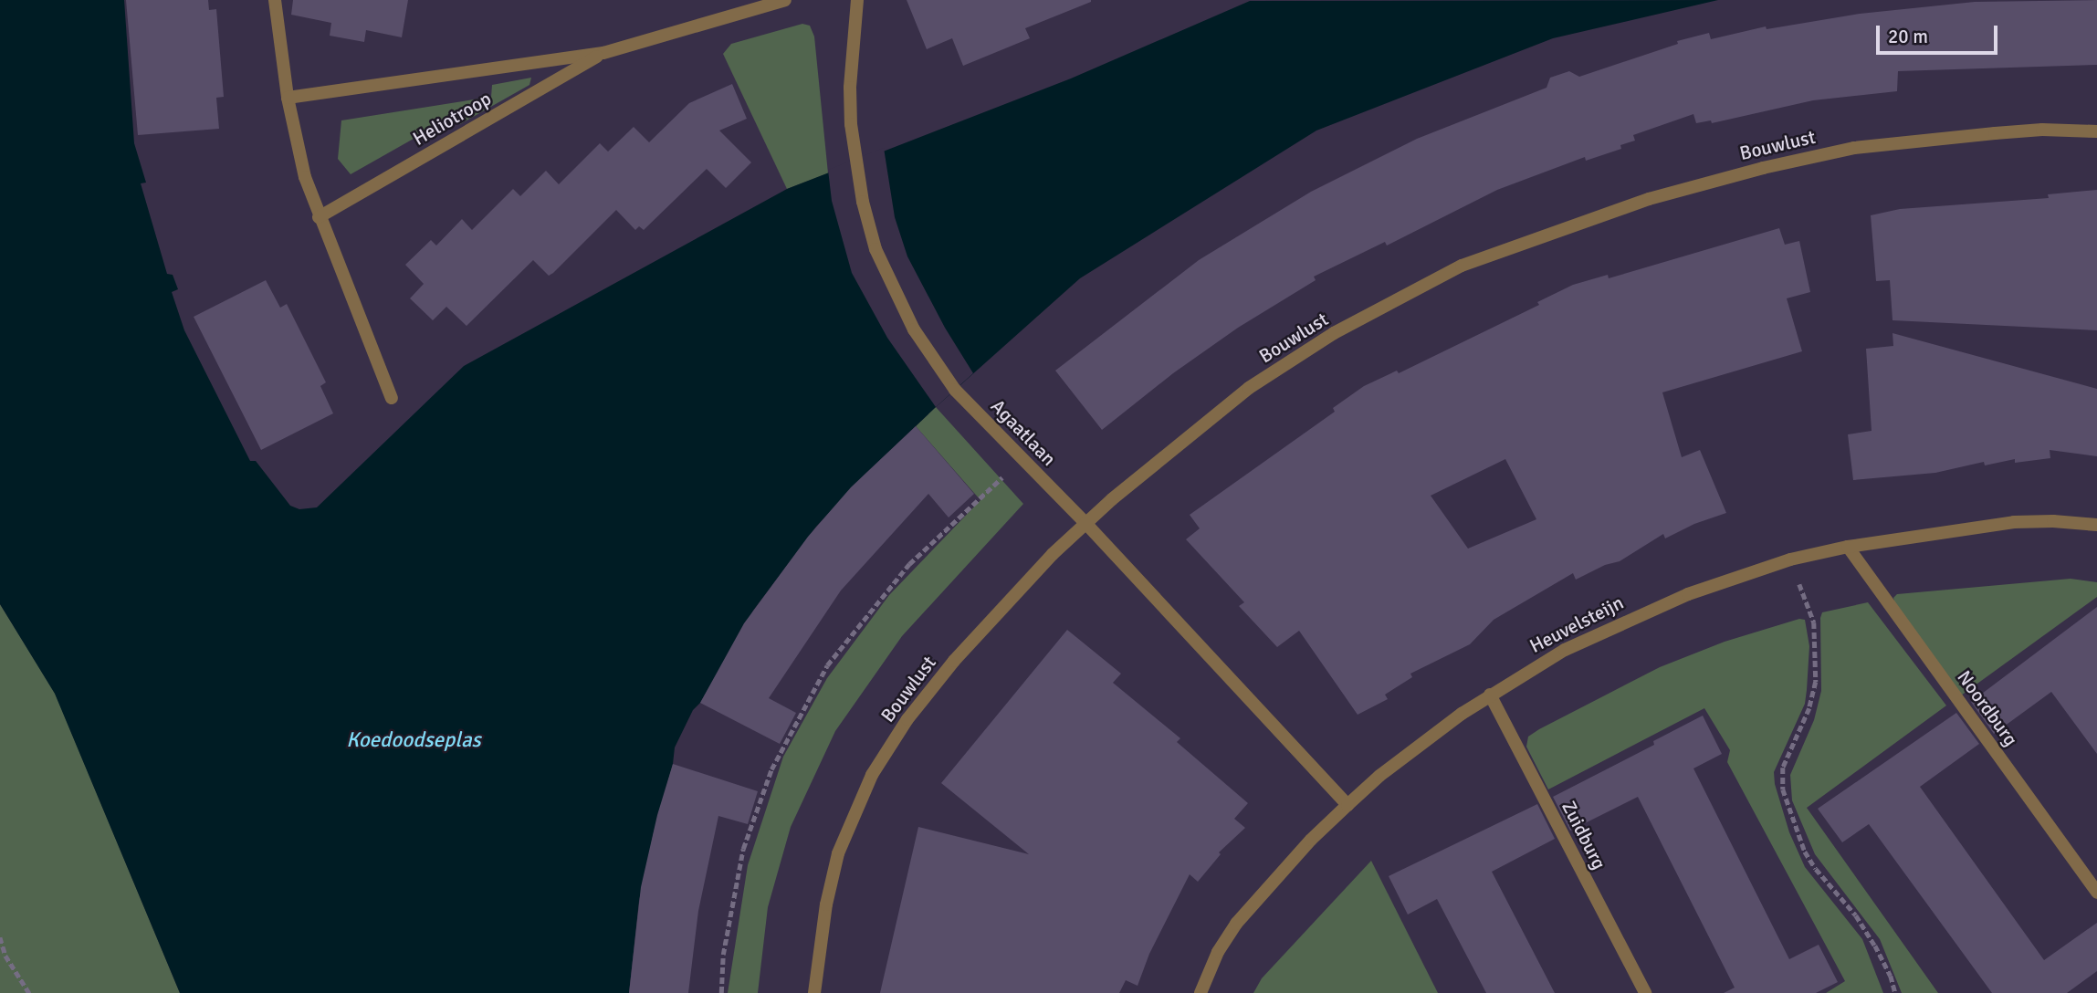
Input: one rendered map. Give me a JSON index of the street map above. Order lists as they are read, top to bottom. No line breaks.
{"streets":{"street":["Heliotroop","Bouwlust","Agaatlaan","Heuvelsteijn","Noordburg","Zuidburg"]},"crossings":[["Bouwlust","Agaatlaan"],["Agaatlaan","Heuvelsteijn"],["Heuvelsteijn","Noordburg"],["Heuvelsteijn","Zuidburg"]],"water":["Koedoodseplas"],"scale_bar":"20 m"}
